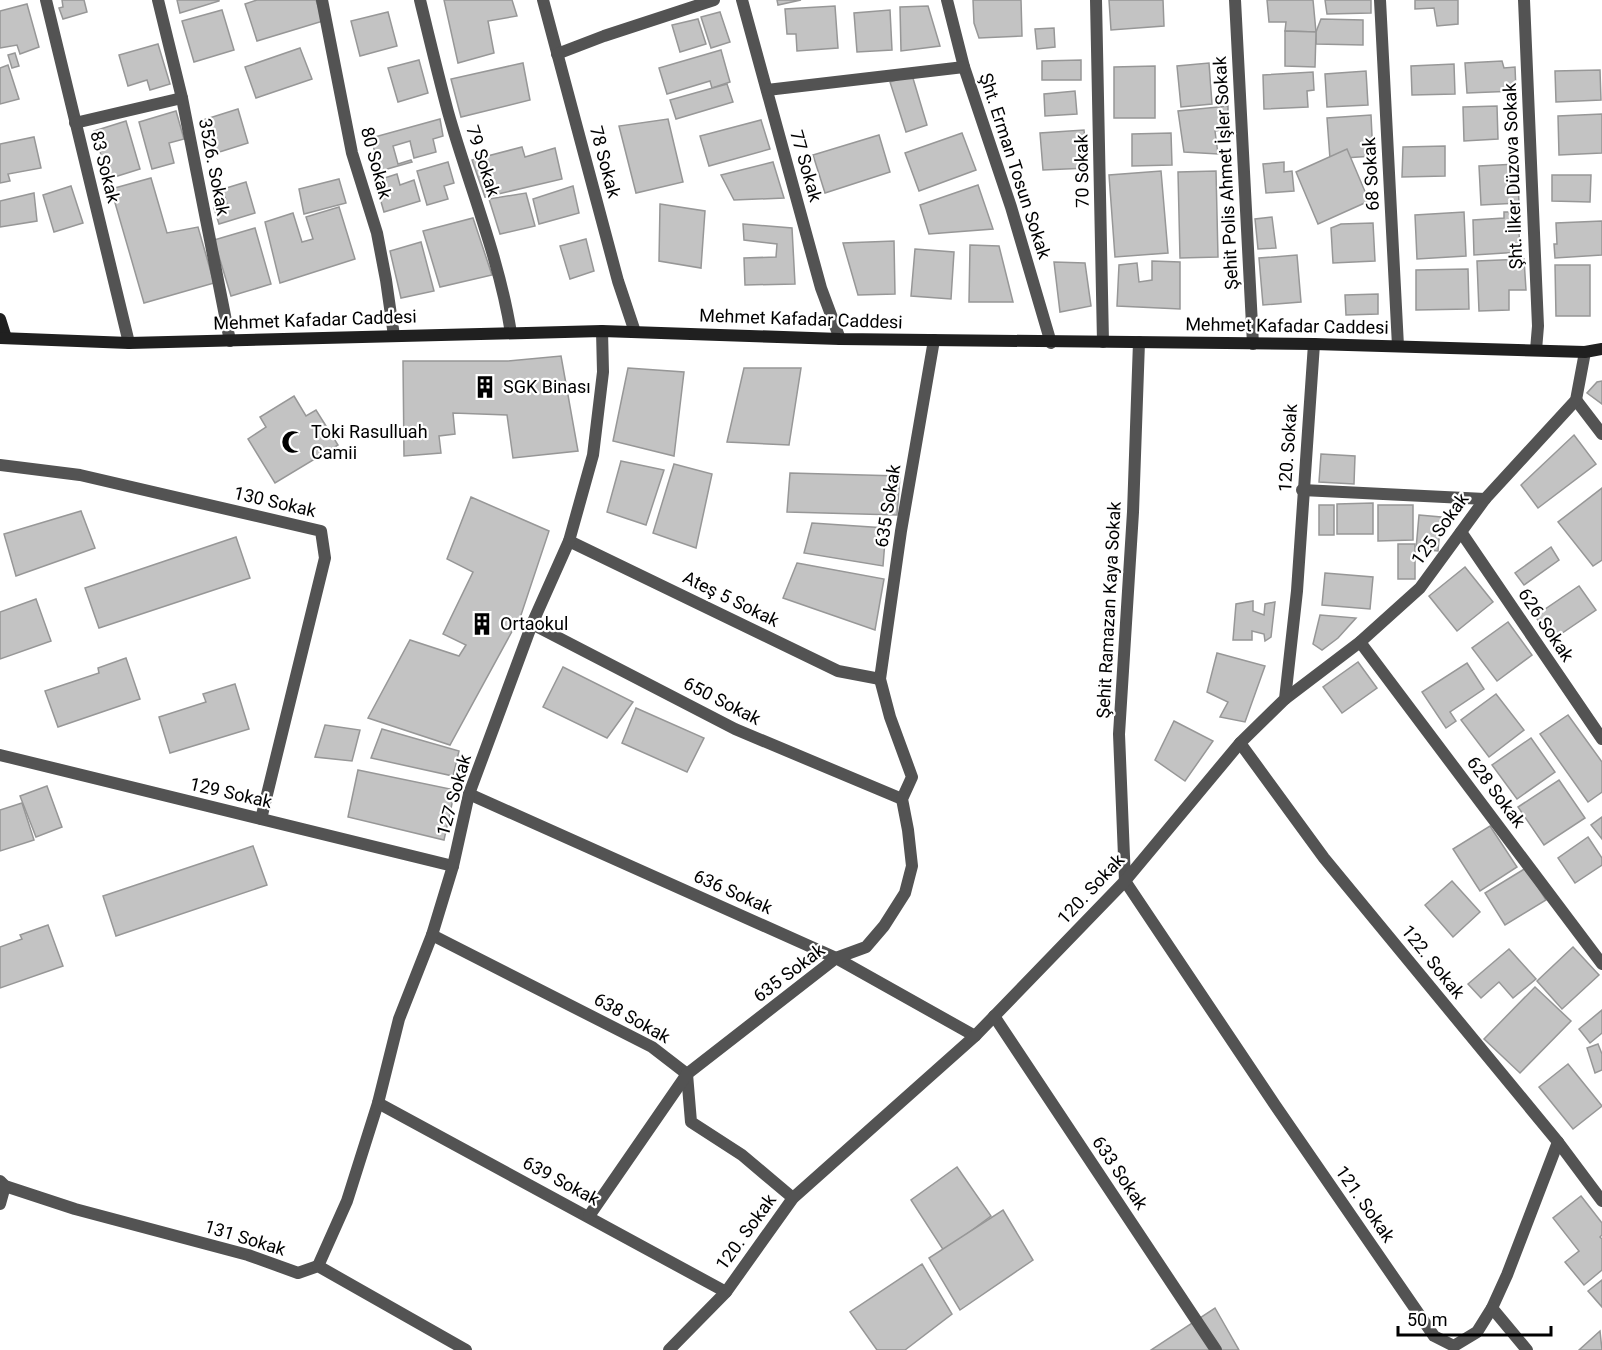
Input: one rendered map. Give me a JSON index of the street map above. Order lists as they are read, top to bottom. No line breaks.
{"streets":{"main road":["Mehmet Kafadar Caddesi"],"street":["79 Sokak","78 Sokak","80 Sokak","77 Sokak","Şht. Erman Tosun Sokak","83 Sokak","3526. Sokak","70 Sokak","Şehit Polis Ahmet İşler Sokak","68 Sokak","Şht. İlker Düzova Sokak","120. Sokak","130 Sokak","635 Sokak","125 Sokak","Ateş 5 Sokak","Şehit Ramazan Kaya Sokak","626 Sokak","650 Sokak","628 Sokak","129 Sokak","127 Sokak","636 Sokak","122. Sokak","638 Sokak","633 Sokak","639 Sokak","121. Sokak","131 Sokak"]},"crossings":[["79 Sokak","Mehmet Kafadar Caddesi"],["78 Sokak","Mehmet Kafadar Caddesi"],["80 Sokak","Mehmet Kafadar Caddesi"],["77 Sokak","Mehmet Kafadar Caddesi"],["Şht. Erman Tosun Sokak","Mehmet Kafadar Caddesi"],["83 Sokak","Mehmet Kafadar Caddesi"],["3526. Sokak","Mehmet Kafadar Caddesi"],["70 Sokak","Mehmet Kafadar Caddesi"],["Şehit Polis Ahmet İşler Sokak","Mehmet Kafadar Caddesi"],["68 Sokak","Mehmet Kafadar Caddesi"],["Şht. İlker Düzova Sokak","Mehmet Kafadar Caddesi"],["Mehmet Kafadar Caddesi","120. Sokak"],["Mehmet Kafadar Caddesi","635 Sokak"],["Mehmet Kafadar Caddesi","Şehit Ramazan Kaya Sokak"],["Mehmet Kafadar Caddesi","127 Sokak"],["120. Sokak","125 Sokak"],["120. Sokak","Şehit Ramazan Kaya Sokak"],["120. Sokak","636 Sokak"],["120. Sokak","122. Sokak"],["120. Sokak","633 Sokak"],["120. Sokak","639 Sokak"],["120. Sokak","121. Sokak"],["130 Sokak","129 Sokak"],["635 Sokak","Ateş 5 Sokak"],["635 Sokak","650 Sokak"],["635 Sokak","636 Sokak"],["635 Sokak","638 Sokak"],["635 Sokak","639 Sokak"],["125 Sokak","626 Sokak"],["125 Sokak","628 Sokak"],["Ateş 5 Sokak","127 Sokak"],["Şehit Ramazan Kaya Sokak","121. Sokak"],["650 Sokak","127 Sokak"],["129 Sokak","127 Sokak"],["127 Sokak","636 Sokak"],["127 Sokak","638 Sokak"],["127 Sokak","639 Sokak"],["127 Sokak","131 Sokak"],["122. Sokak","121. Sokak"]],"places":{"building":["SGK Binası","Ortaokul"],"mosque":["Toki Rasulluah Camii"]},"scale_bar":"50 m"}
